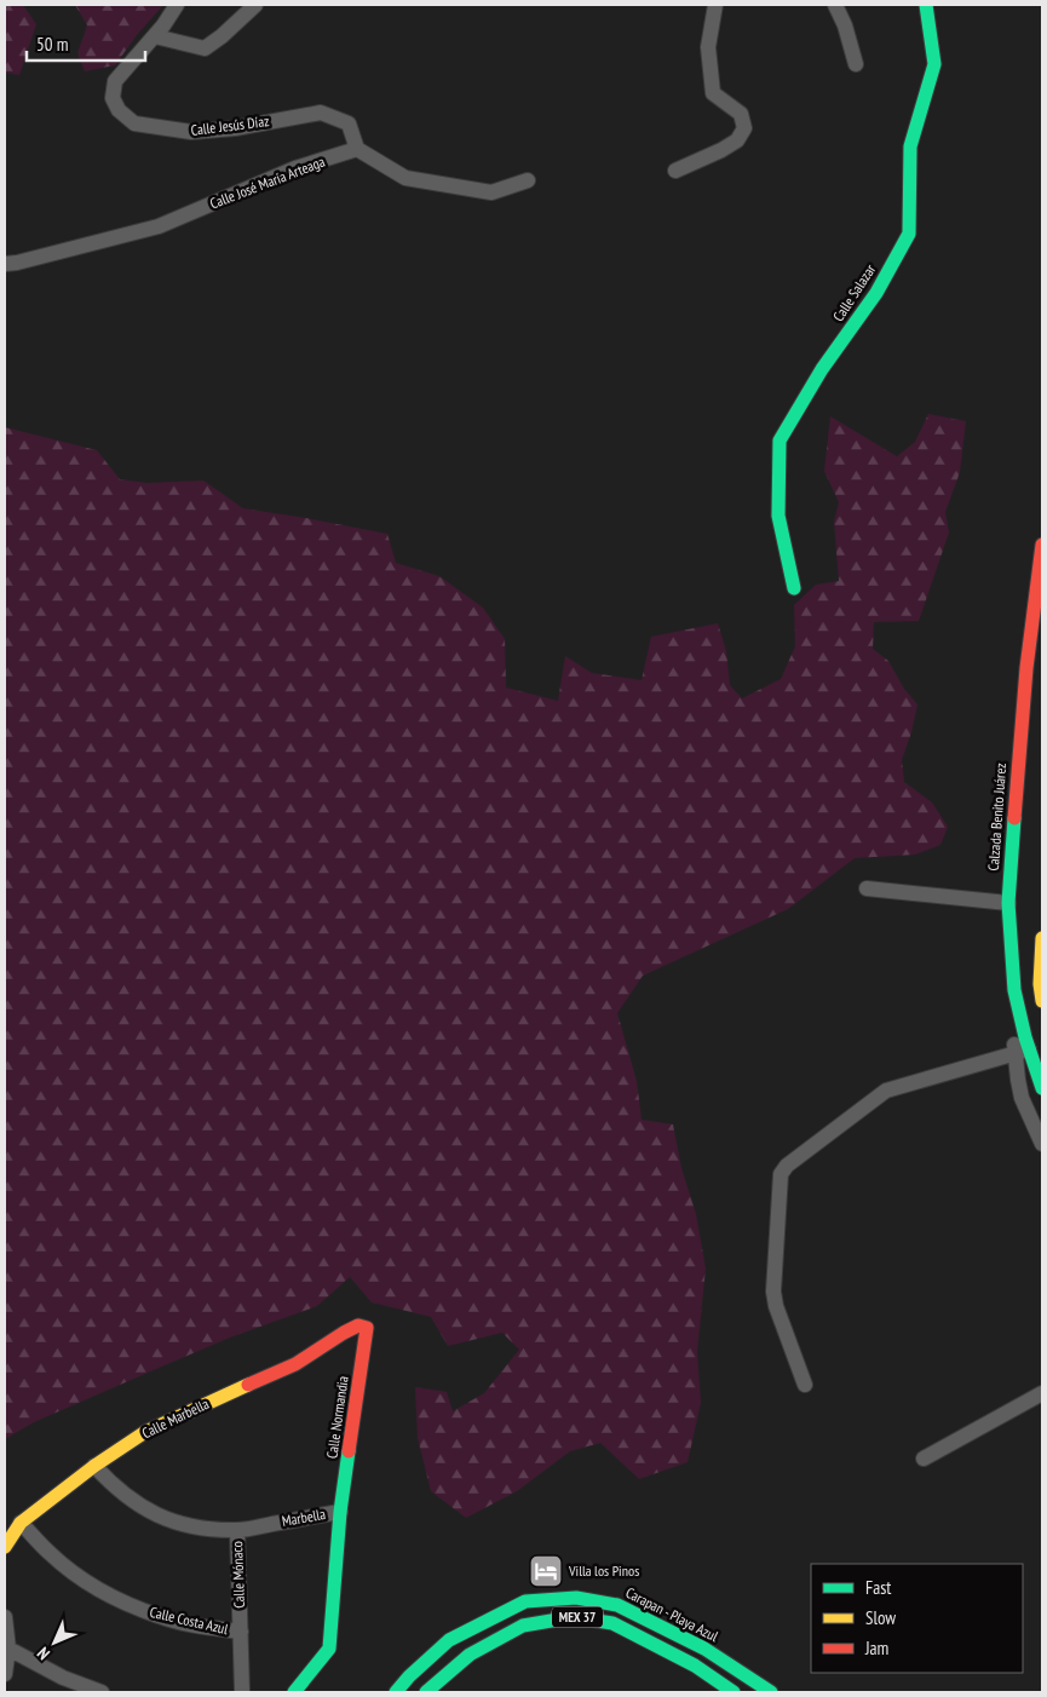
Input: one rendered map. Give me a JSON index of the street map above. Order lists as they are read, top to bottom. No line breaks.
{"streets":{"street":["Calle Jesús Díaz","Calle José María Arteaga","Calle Salazar","Calzada Benito Juárez","Calle Normandia","Calle Marbella","Marbella","Calle Mónaco","Carapan - Playa Azul","MEX 37","Calle Costa Azul"]},"crossings":[["Calle Jesús Díaz","Calle José María Arteaga"],["Calle Normandia","Calle Marbella"],["Calle Normandia","Marbella"],["Calle Marbella","Marbella"],["Calle Marbella","Calle Costa Azul"],["Marbella","Calle Mónaco"],["Calle Mónaco","Calle Costa Azul"]],"places":{"hotel":["Villa los Pinos"]},"legend":["Fast","Slow","Jam"],"scale_bar":"50 m","north":"bottom left"}
